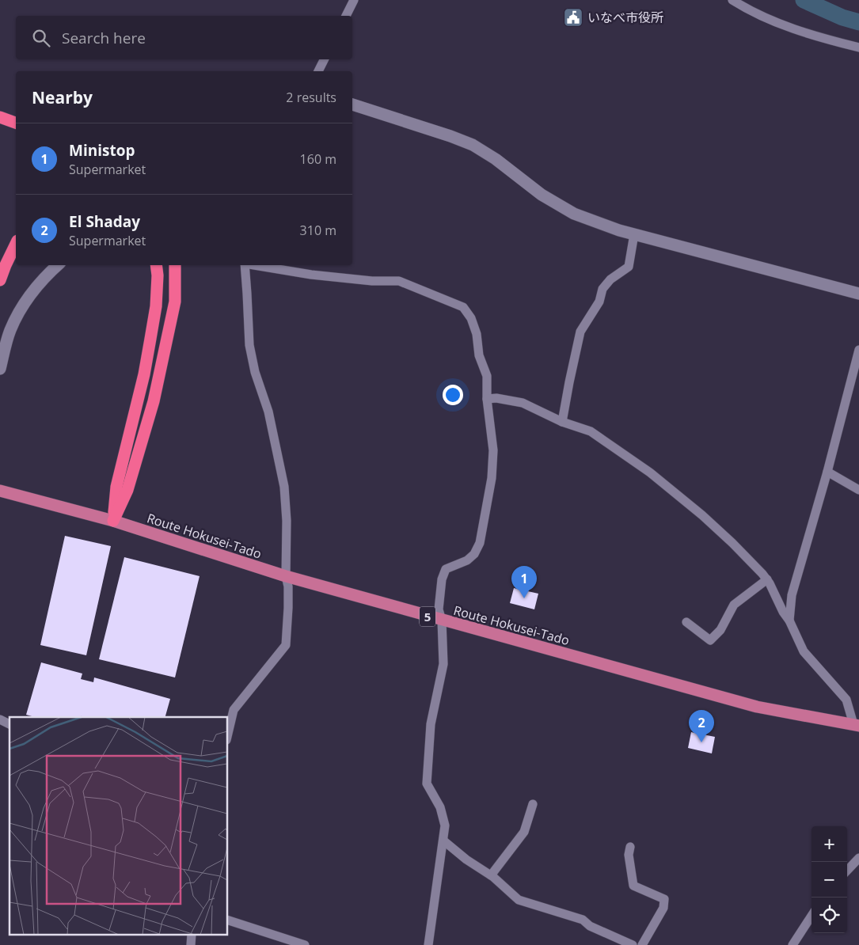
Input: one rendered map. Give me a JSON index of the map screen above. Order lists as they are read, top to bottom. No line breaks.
{"streets":{"main road":["Route Hokusei-Tado","5"]},"places":{"public building":["いなべ市役所"]},"page":{"search":"Search here","heading":["Nearby","2 results"],"list":[{"mark":"1","name":"Ministop","note":"Supermarket","value":"160 m"},{"mark":"2","name":"El Shaday","note":"Supermarket","value":"310 m"}],"pins":["1","2"],"map_buttons":["+","−"]}}
